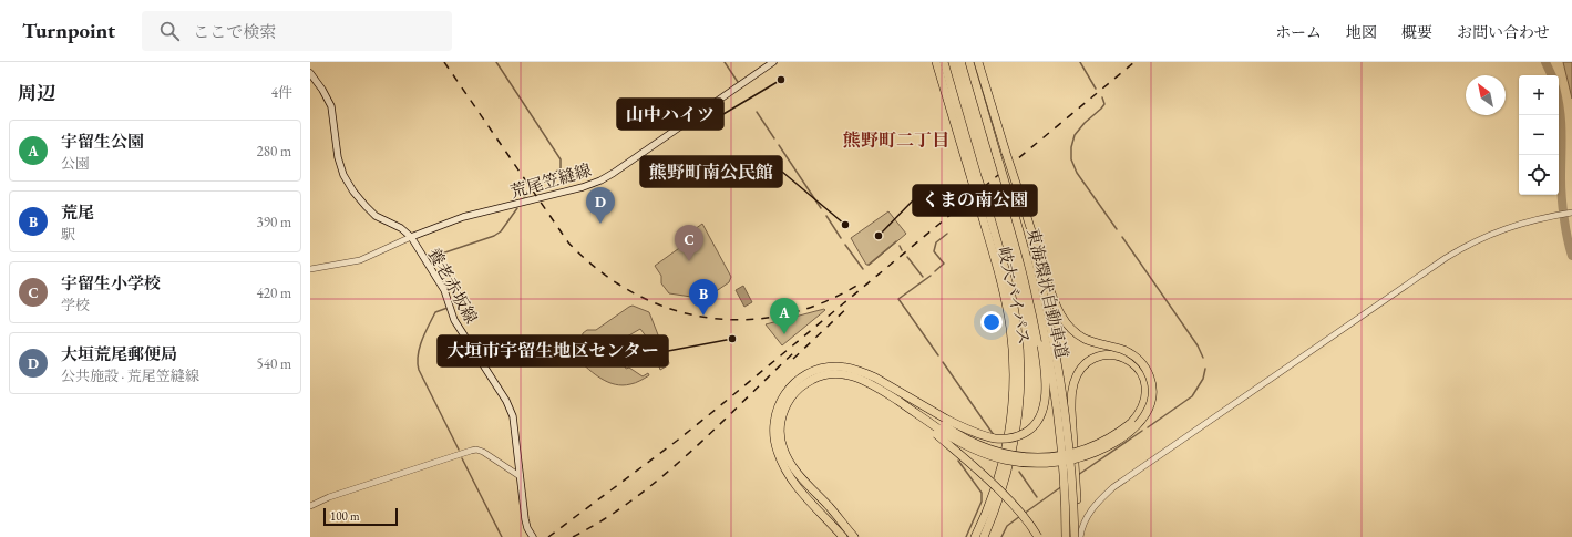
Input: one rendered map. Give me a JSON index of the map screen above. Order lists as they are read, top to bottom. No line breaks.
{"streets":{"highway":["東海環状自動車道","岐大バイパス"],"main road":["荒尾笠縫線","養老赤坂線"]},"crossings":[["荒尾笠縫線","養老赤坂線"]],"districts":["熊野町二丁目"],"places":["山中ハイツ","熊野町南公民館","くまの南公園","大垣市宇留生地区センター"],"scale_bar":"100 m","north":"top left","page":{"header":"Turnpoint","search":"ここで検索","nav":["ホーム","地図","概要","お問い合わせ"],"heading":["周辺","4件"],"map_buttons":["+","−"],"list":[{"mark":"A","name":"宇留生公園","note":"公園","value":"280 m"},{"mark":"B","name":"荒尾","note":"駅","value":"390 m"},{"mark":"C","name":"宇留生小学校","note":"学校","value":"420 m"},{"mark":"D","name":"大垣荒尾郵便局","note":"公共施設 · 荒尾笠縫線","value":"540 m"}],"pins":["D","C","B","A"],"scale":"100 m"}}
